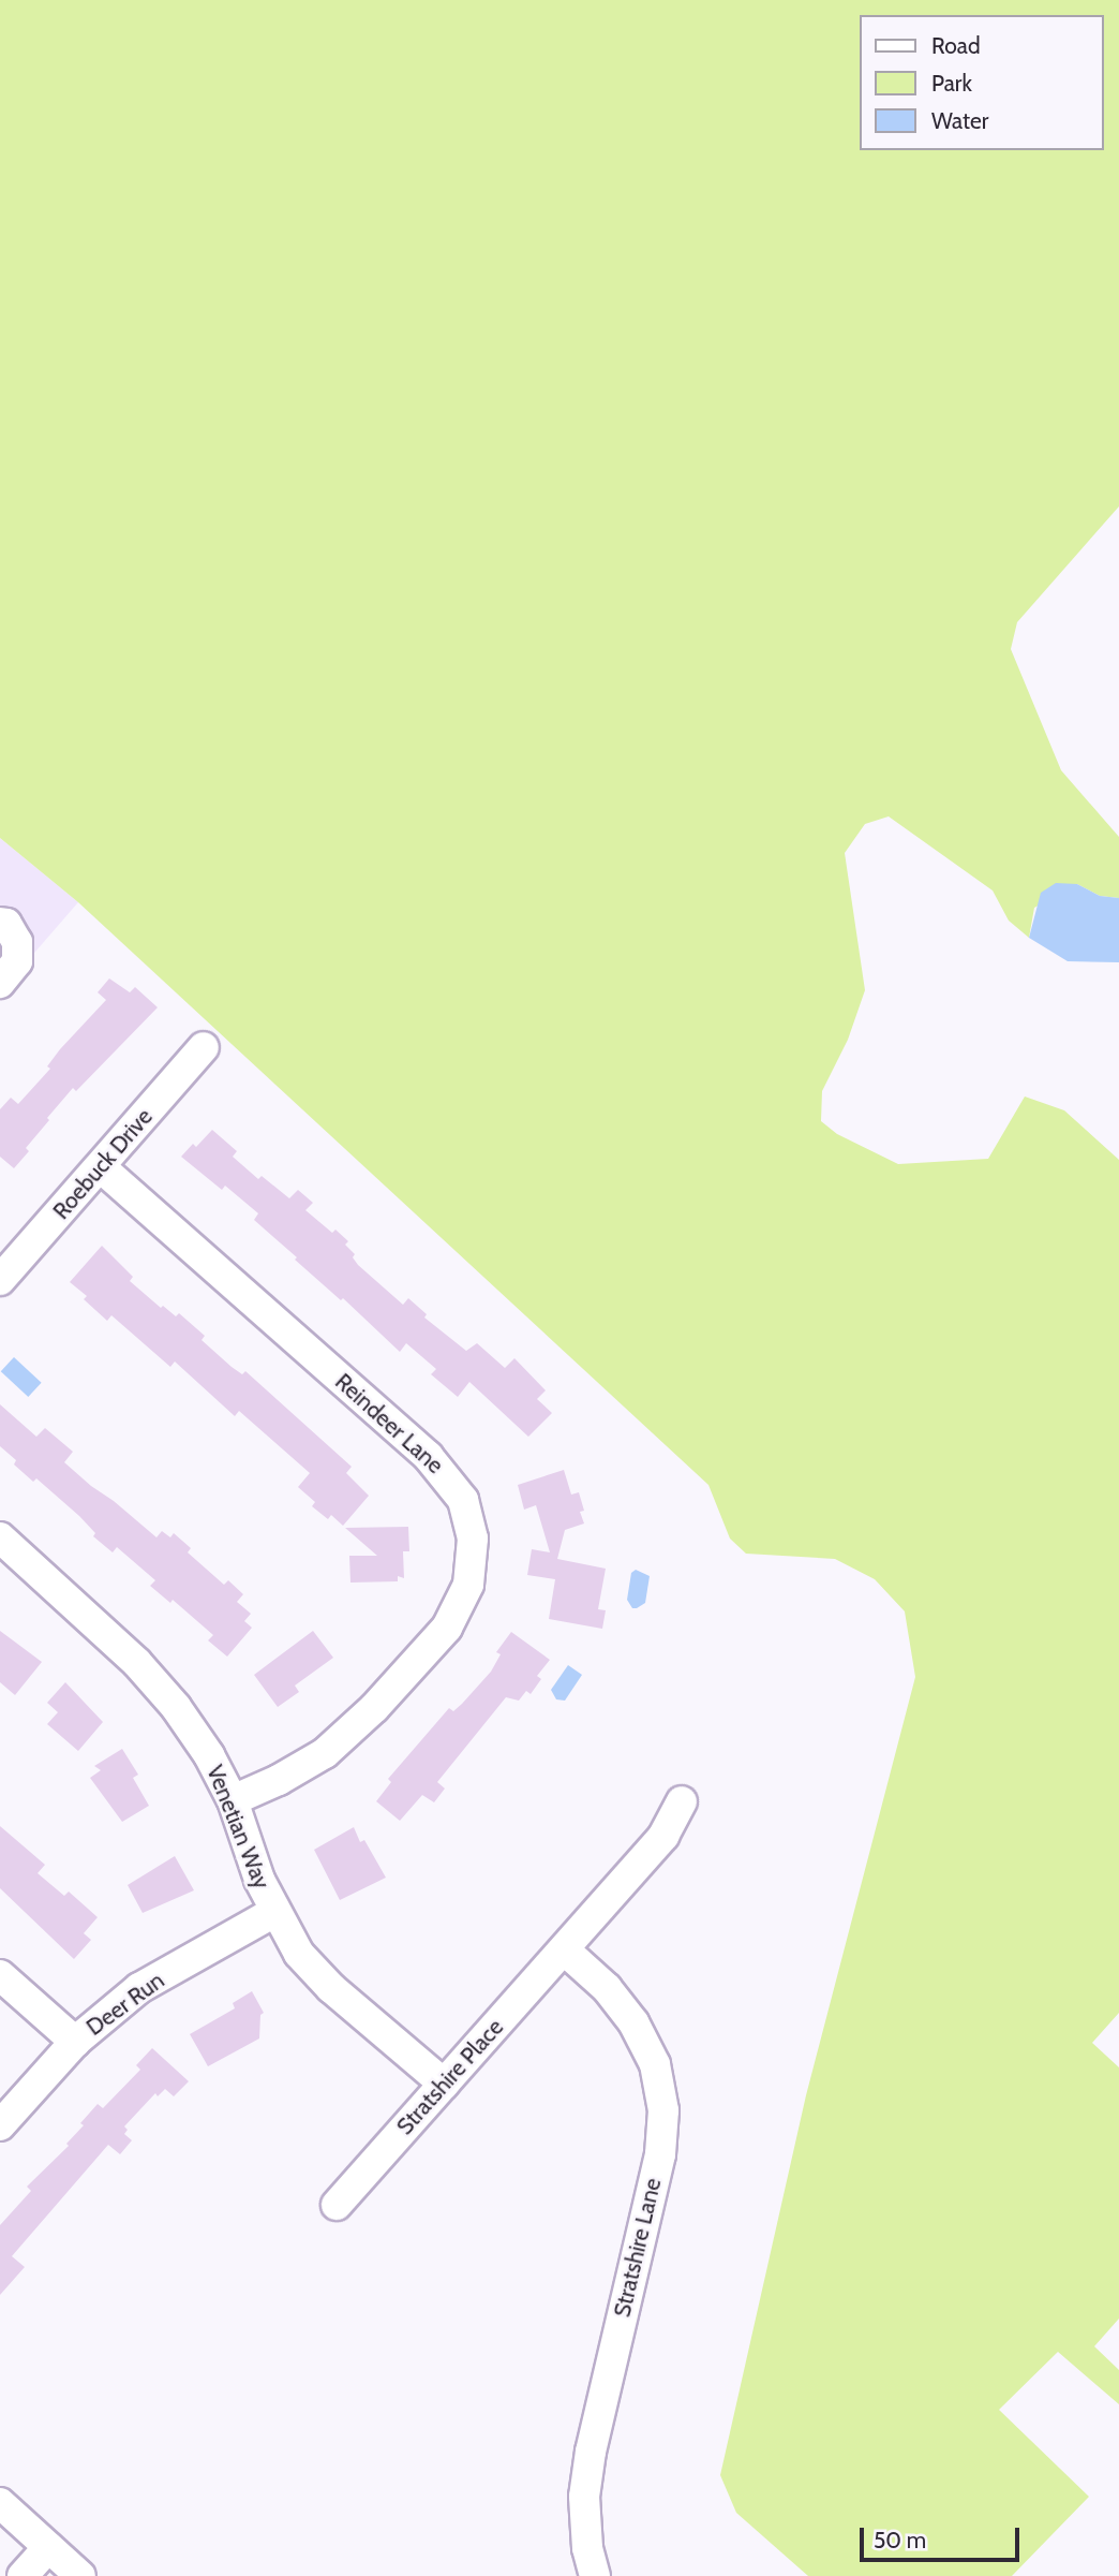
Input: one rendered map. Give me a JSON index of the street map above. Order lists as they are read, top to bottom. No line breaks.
{"streets":{"street":["Roebuck Drive","Reindeer Lane","Venetian Way","Deer Run","Stratshire Place","Stratshire Lane"]},"crossings":[["Roebuck Drive","Reindeer Lane"],["Reindeer Lane","Venetian Way"],["Venetian Way","Deer Run"],["Venetian Way","Stratshire Place"],["Stratshire Place","Stratshire Lane"]],"legend":["Road","Park","Water"],"scale_bar":"50 m"}
